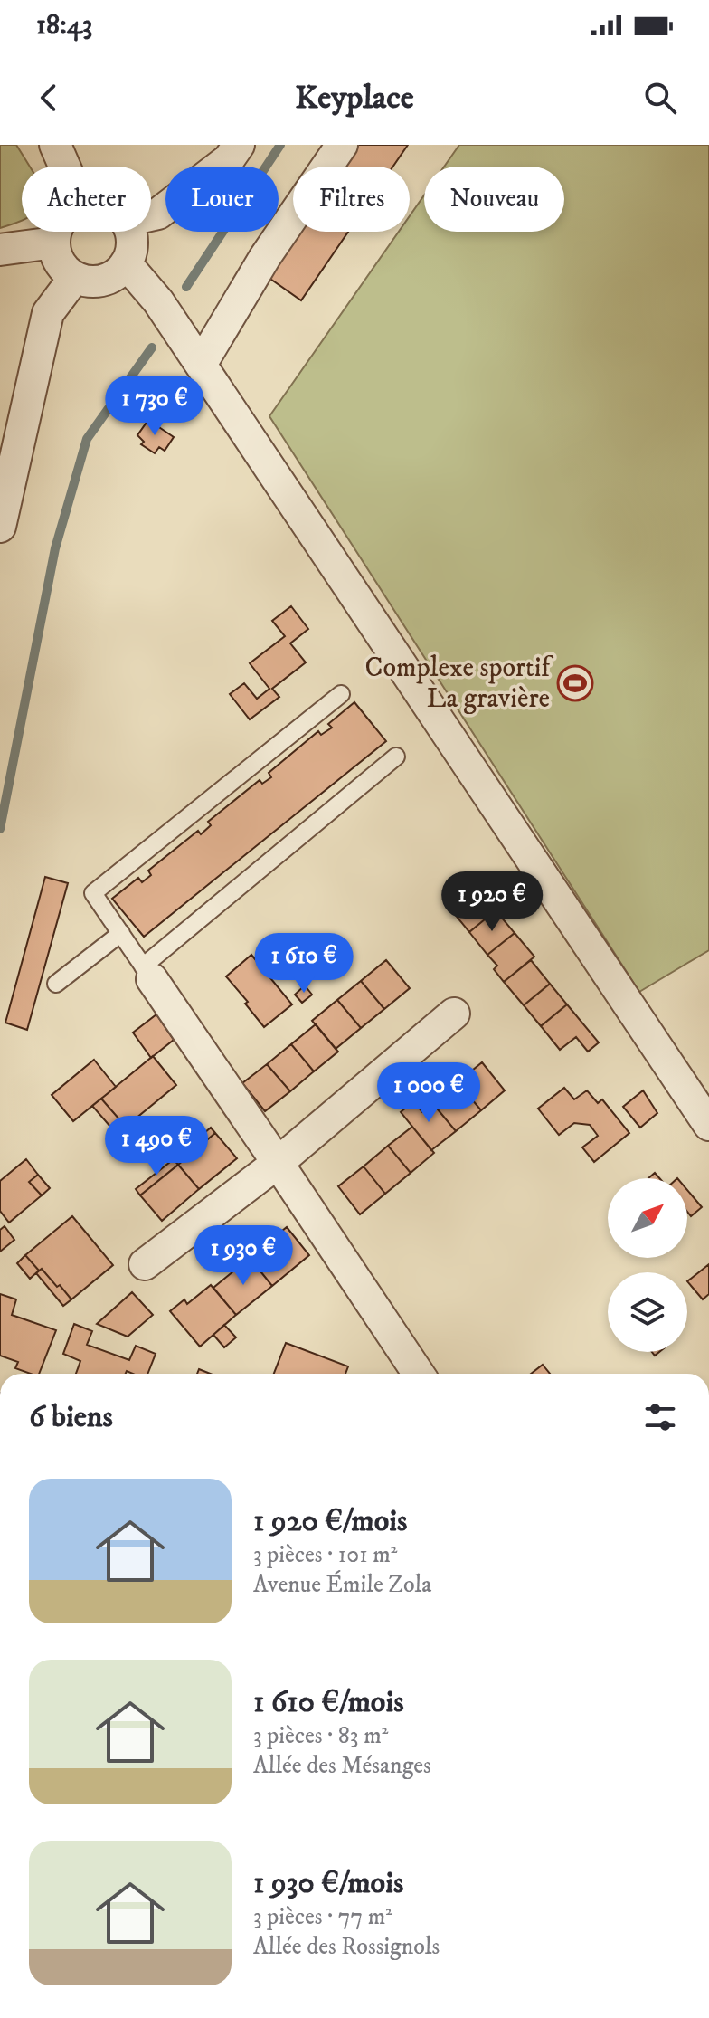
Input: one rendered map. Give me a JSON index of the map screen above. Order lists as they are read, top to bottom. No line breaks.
{"places":{"sports":["Complexe sportif La gravière"]},"north":"top right","page":{"status":"18:43","header":"Keyplace","chip":["Acheter","Louer","Filtres","Nouveau"],"price":["1 730 €","1 920 €","1 610 €","1 000 €","1 490 €","1 930 €"],"heading":"6 biens","list":[{"name":"1 920 €/mois","note":"3 pièces · 101 m² · Avenue Émile Zola"},{"name":"1 610 €/mois","note":"3 pièces · 83 m² · Allée des Mésanges"},{"name":"1 930 €/mois","note":"3 pièces · 77 m² · Allée des Rossignols"}]}}
